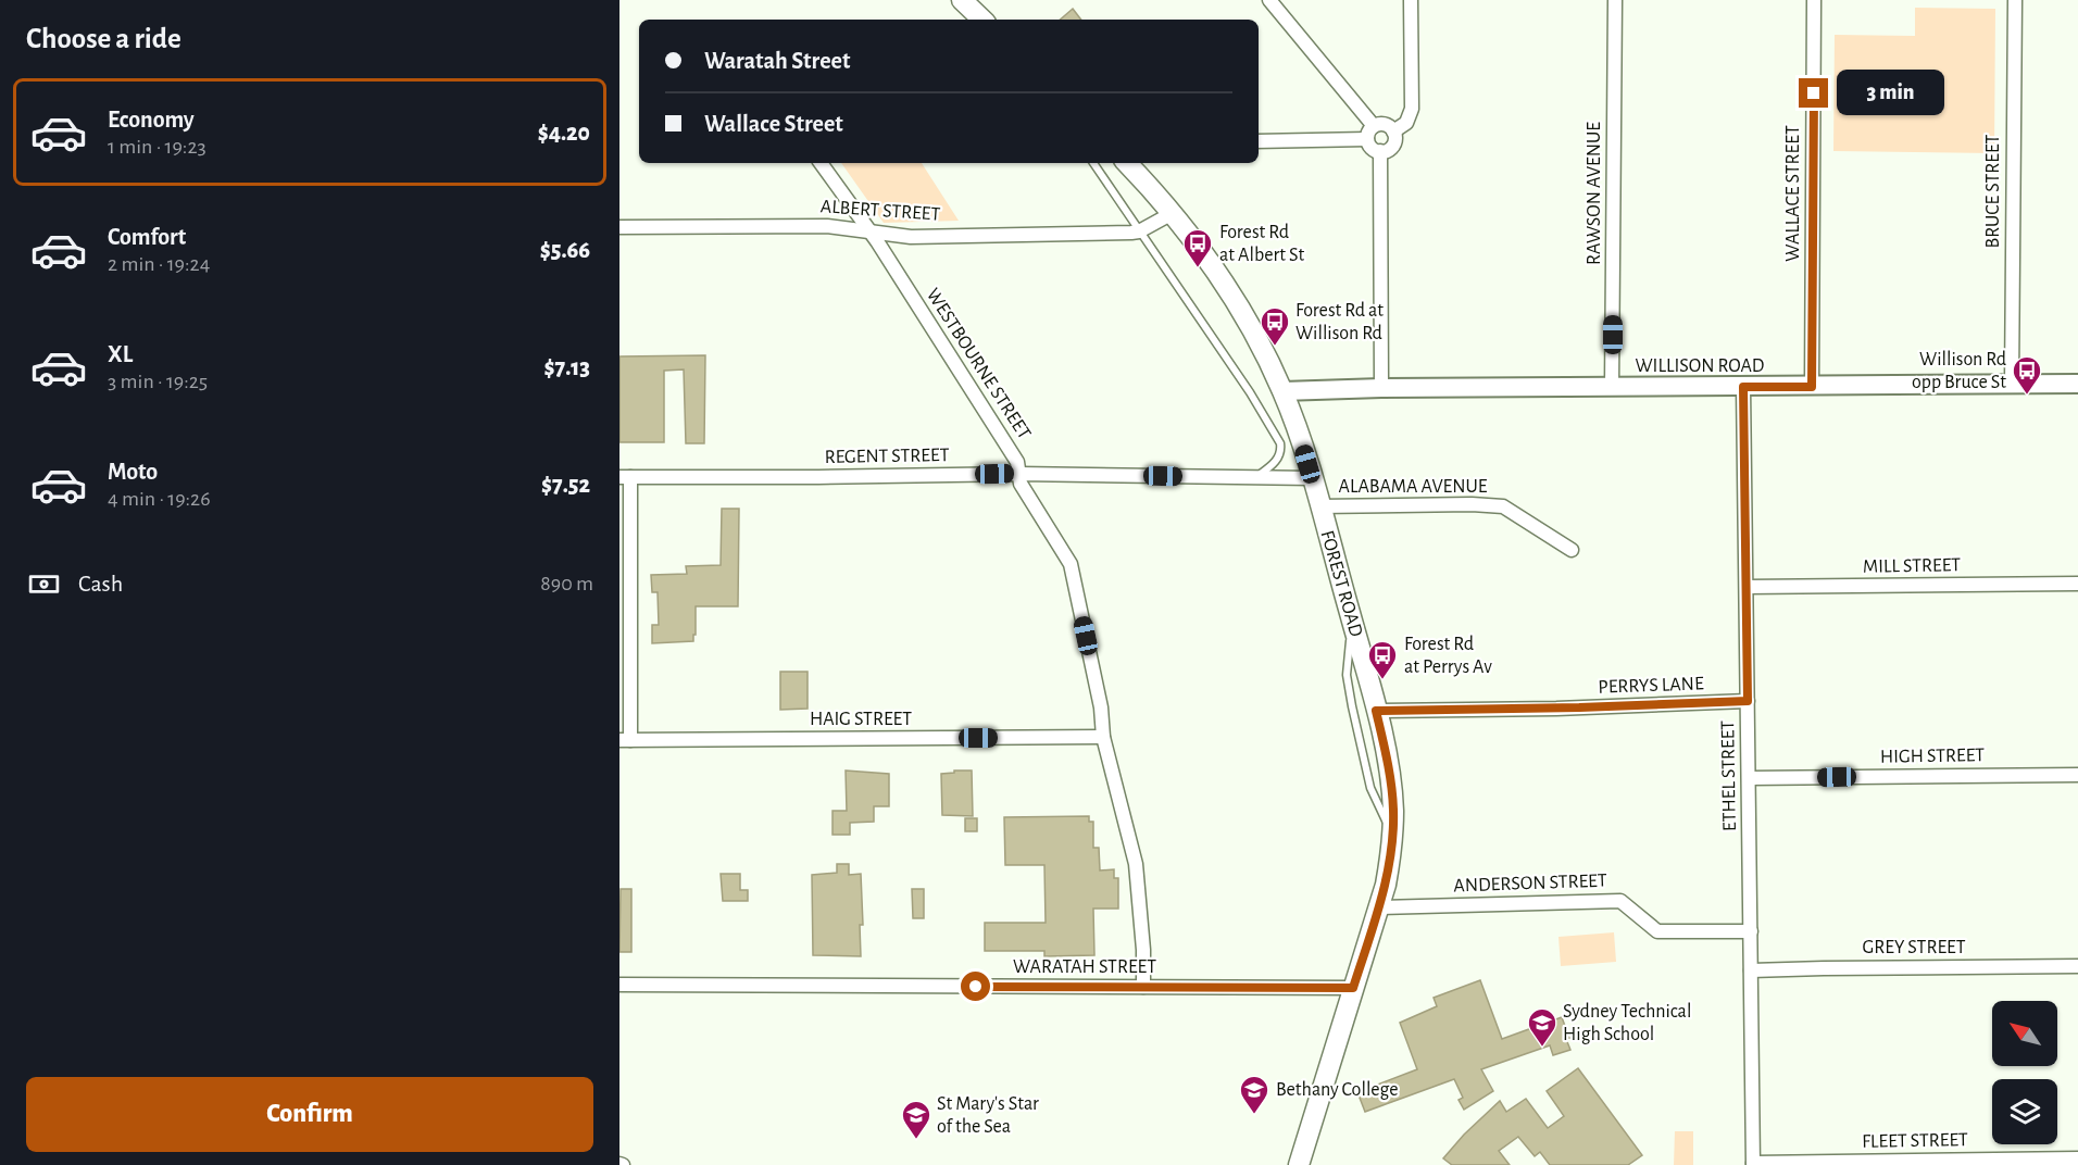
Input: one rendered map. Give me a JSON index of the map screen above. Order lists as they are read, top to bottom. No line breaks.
{"streets":{"main road":["WILLISON ROAD","FOREST ROAD"],"street":["BRUCE STREET","RAWSON AVENUE","WALLACE STREET","ALBERT STREET","WESTBOURNE STREET","REGENT STREET","ALABAMA AVENUE","MILL STREET","PERRYS LANE","HAIG STREET","HIGH STREET","ETHEL STREET","ANDERSON STREET","GREY STREET","WARATAH STREET","FLEET STREET"]},"crossings":[["BRUCE STREET","WILLISON ROAD"],["RAWSON AVENUE","WILLISON ROAD"],["WALLACE STREET","WILLISON ROAD"],["ALBERT STREET","WESTBOURNE STREET"],["ALBERT STREET","FOREST ROAD"],["WESTBOURNE STREET","REGENT STREET"],["WESTBOURNE STREET","HAIG STREET"],["WESTBOURNE STREET","WARATAH STREET"],["WILLISON ROAD","FOREST ROAD"],["WILLISON ROAD","ETHEL STREET"],["REGENT STREET","FOREST ROAD"],["ALABAMA AVENUE","FOREST ROAD"],["MILL STREET","ETHEL STREET"],["FOREST ROAD","PERRYS LANE"],["FOREST ROAD","ANDERSON STREET"],["FOREST ROAD","WARATAH STREET"],["PERRYS LANE","ETHEL STREET"],["HIGH STREET","ETHEL STREET"],["ETHEL STREET","ANDERSON STREET"],["ETHEL STREET","GREY STREET"],["ETHEL STREET","FLEET STREET"]],"places":{"bus stop":["Forest Rd at Albert St","Forest Rd at Willison Rd","Willison Rd opp Bruce St","Forest Rd at Perrys Av"],"school or university":["Sydney Technical High School","Bethany College","St Mary's Star of the Sea"]},"north":"top left","page":{"heading":"Choose a ride","banner":["Waratah Street","Wallace Street"],"bubble":"3 min","list":[{"name":"Economy","note":"1 min · 19:23","value":"$4.20"},{"name":"Comfort","note":"2 min · 19:24","value":"$5.66"},{"name":"XL","note":"3 min · 19:25","value":"$7.13"},{"name":"Moto","note":"4 min · 19:26","value":"$7.52"}],"pay":["Cash","890 m"],"buttons":"Confirm"}}
